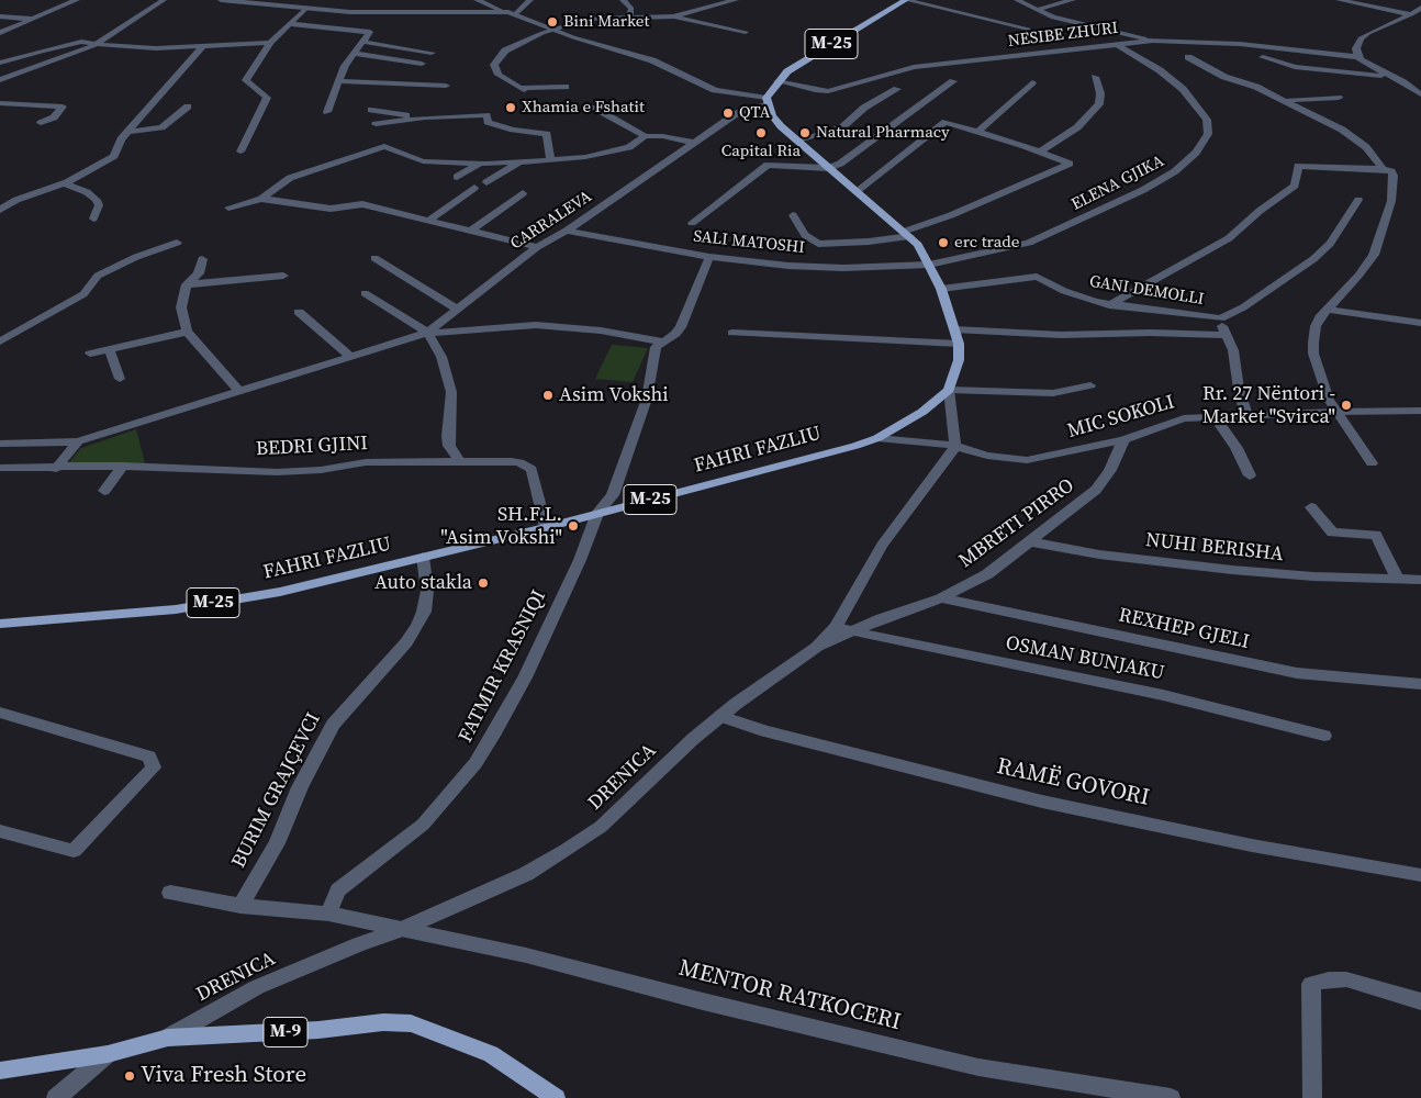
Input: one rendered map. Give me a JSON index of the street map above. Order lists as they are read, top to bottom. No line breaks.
{"streets":{"main road":["M-25","FAHRI FAZLIU","M-9"],"street":["NESIBE ZHURI","ELENA GJIKA","CARRALEVA","SALI MATOSHI","GANI DEMOLLI","MIC SOKOLI","BEDRI GJINI","MBRETI PIRRO","NUHI BERISHA","REXHEP GJELI","OSMAN BUNJAKU","FATMIR KRASNIQI","DRENICA","RAMË GOVORI","BURIM GRAJÇEVCI","MENTOR RATKOCERI"]},"crossings":[["NESIBE ZHURI","M-25"],["NESIBE ZHURI","ELENA GJIKA"],["M-25","CARRALEVA"],["ELENA GJIKA","SALI MATOSHI"],["CARRALEVA","SALI MATOSHI"],["GANI DEMOLLI","MIC SOKOLI"],["MIC SOKOLI","FAHRI FAZLIU"],["MIC SOKOLI","MBRETI PIRRO"],["MIC SOKOLI","DRENICA"],["BEDRI GJINI","FAHRI FAZLIU"],["FAHRI FAZLIU","FATMIR KRASNIQI"],["FAHRI FAZLIU","BURIM GRAJÇEVCI"],["MBRETI PIRRO","NUHI BERISHA"],["MBRETI PIRRO","REXHEP GJELI"],["MBRETI PIRRO","OSMAN BUNJAKU"],["MBRETI PIRRO","DRENICA"],["OSMAN BUNJAKU","DRENICA"],["DRENICA","RAMË GOVORI"],["DRENICA","MENTOR RATKOCERI"],["DRENICA","M-9"]],"places":["Bini Market","Xhamia e Fshatit","QTA","Capital Ria","Natural Pharmacy","erc trade","Asim Vokshi","Rr. 27 Nëntori - Market \"Svirca\"","SH.F.L. \"Asim Vokshi\"","Auto stakla","Viva Fresh Store"]}
